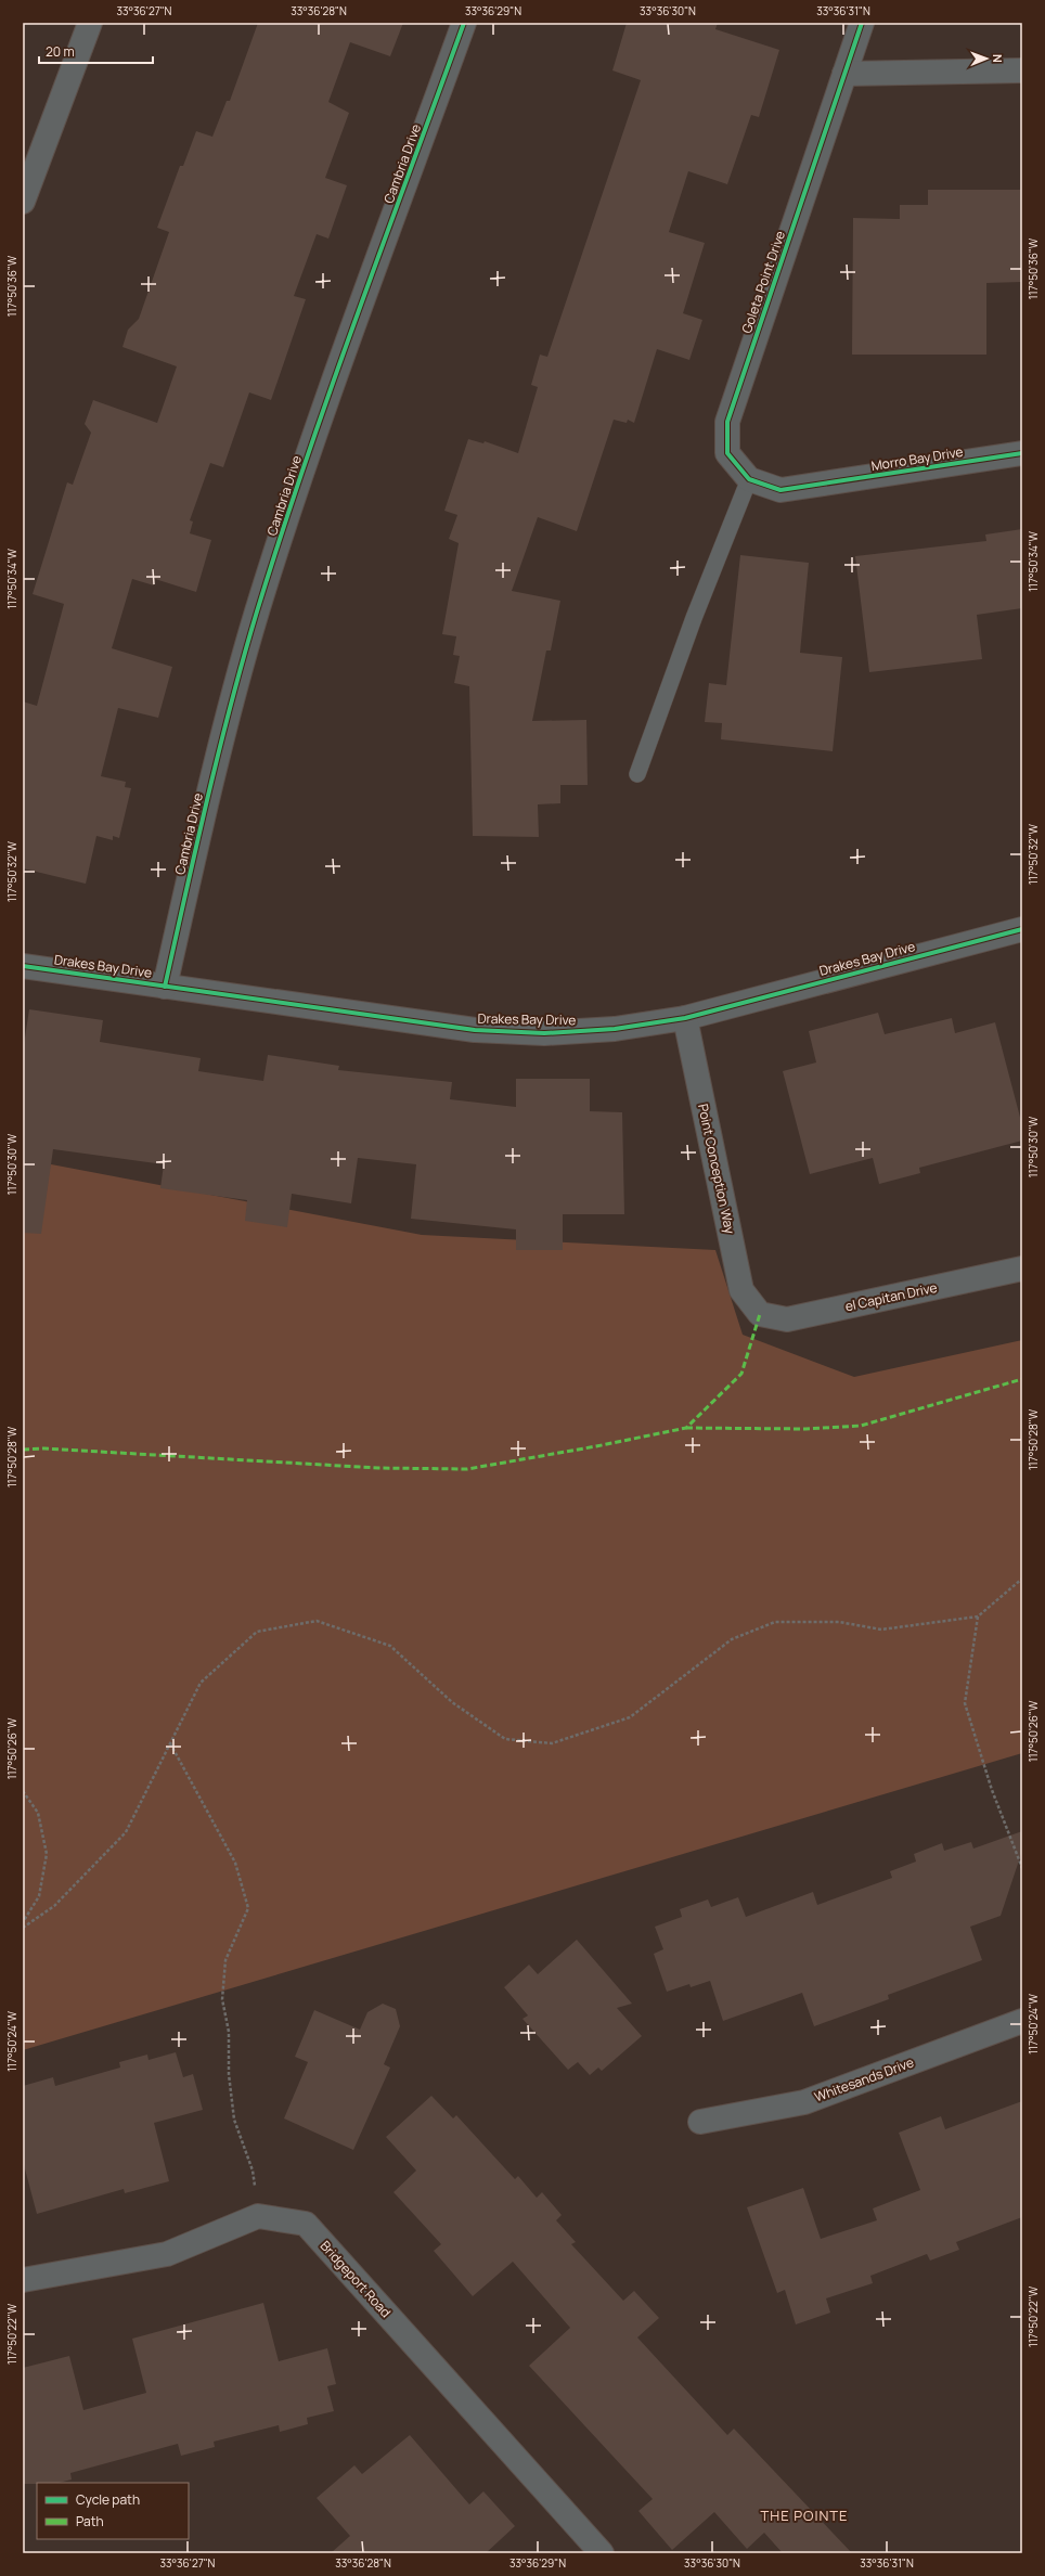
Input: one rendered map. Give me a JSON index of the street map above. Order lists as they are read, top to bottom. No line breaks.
{"streets":{"street":["Cambria Drive","Goleta Point Drive","Morro Bay Drive","Drakes Bay Drive","Point Conception Way","el Capitan Drive","Whitesands Drive","Bridgeport Road"]},"crossings":[["Cambria Drive","Drakes Bay Drive"],["Goleta Point Drive","Morro Bay Drive"],["Drakes Bay Drive","Point Conception Way"],["Point Conception Way","el Capitan Drive"]],"districts":["THE POINTE"],"legend":["Cycle path","Path"],"scale_bar":"20 m","north":"right","coordinates":["33°36'27\"N","33°36'28\"N","33°36'29\"N","33°36'30\"N","33°36'31\"N","117°50'36\"W","117°50'34\"W","117°50'32\"W","117°50'30\"W","117°50'28\"W","117°50'26\"W","117°50'24\"W","117°50'22\"W"]}
